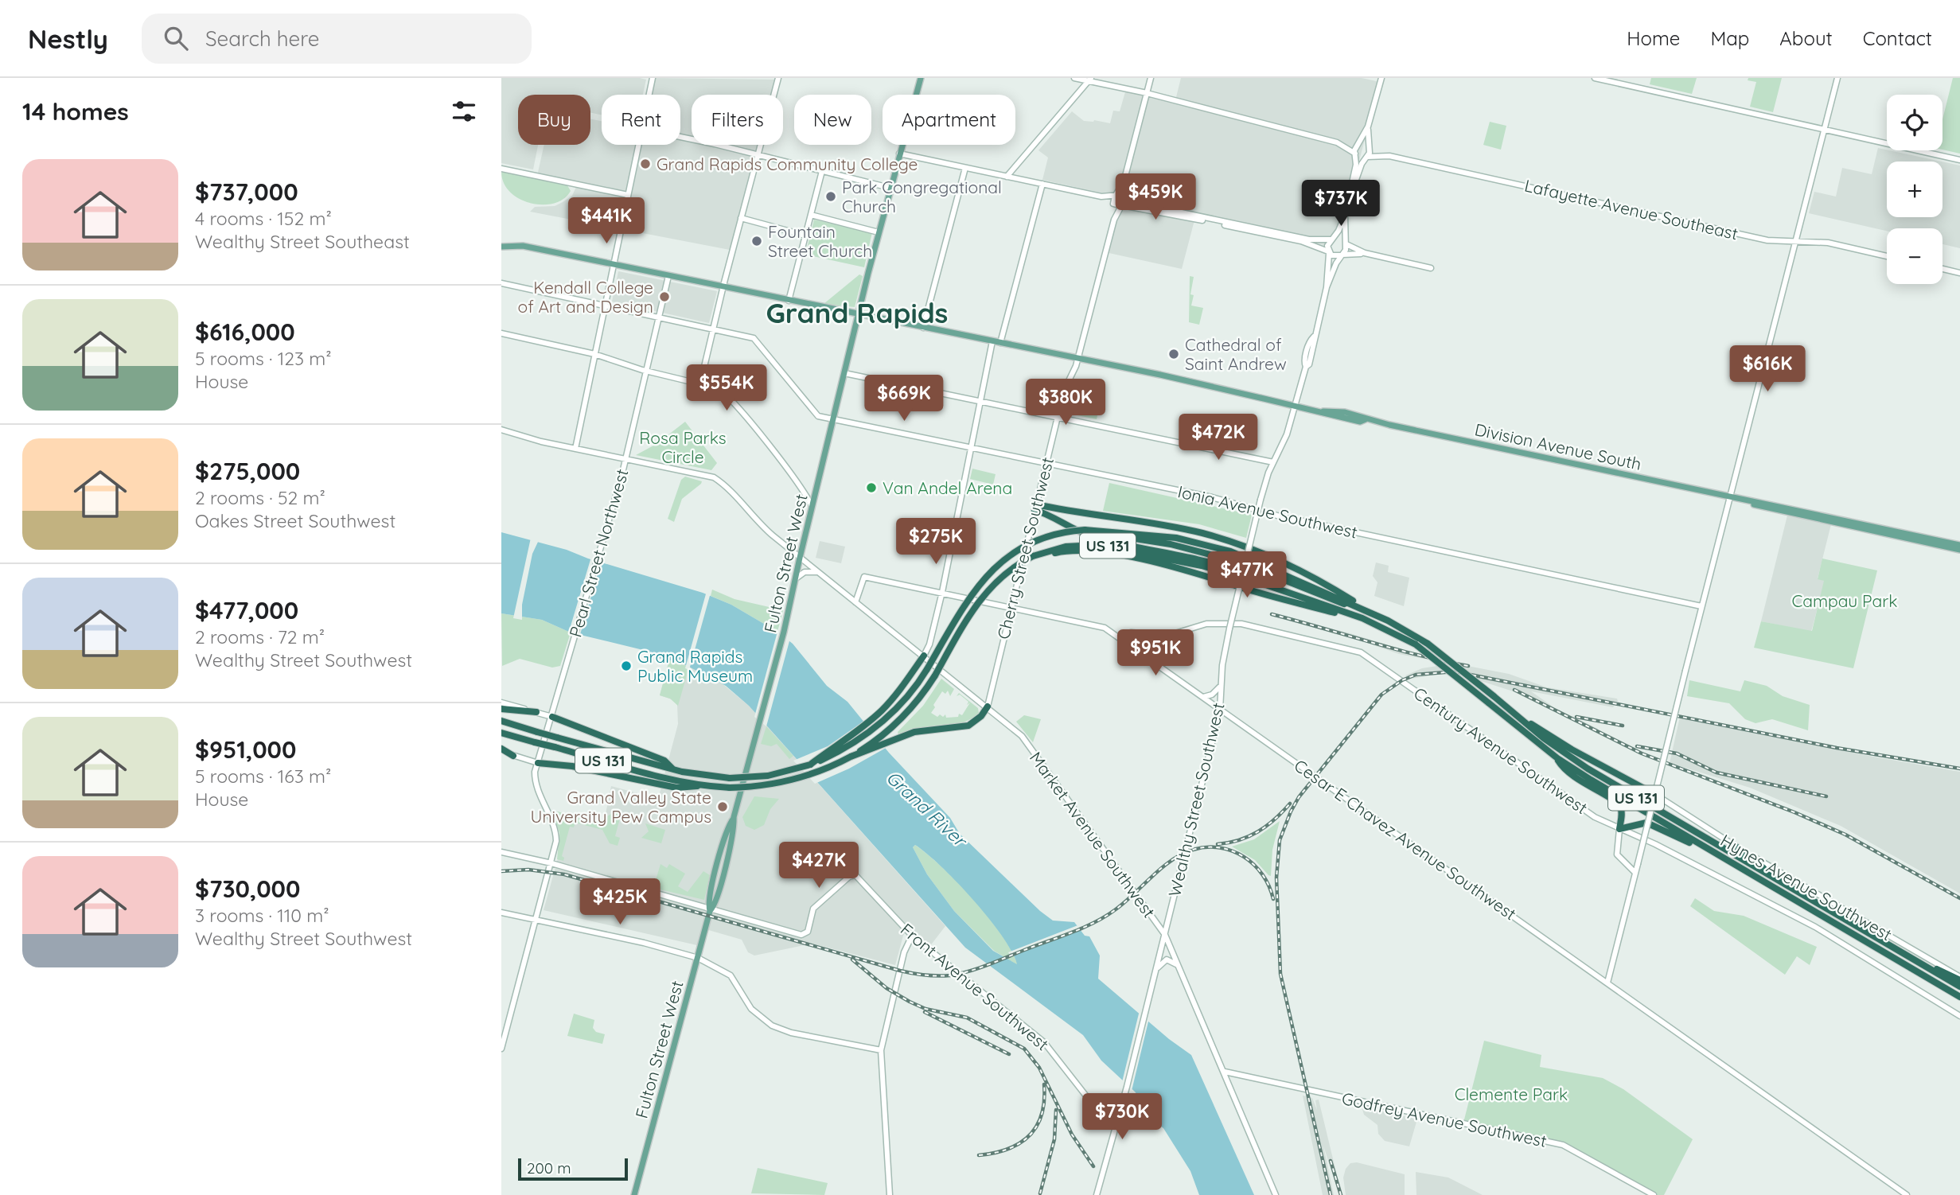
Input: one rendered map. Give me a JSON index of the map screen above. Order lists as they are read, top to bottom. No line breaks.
{"streets":{"highway":["US 131"],"main road":["Division Avenue South","Fulton Street West"],"street":["Lafayette Avenue Southeast","Ionia Avenue Southwest","Cherry Street Southwest","Pearl Street Northwest","Century Avenue Southwest","Wealthy Street Southwest","Market Avenue Southwest","Cesar E Chavez Avenue Southwest","Hynes Avenue Southwest","Front Avenue Southwest","Godfrey Avenue Southwest"]},"crossings":[["Division Avenue South","Cherry Street Southwest"],["Division Avenue South","Pearl Street Northwest"],["Division Avenue South","Fulton Street West"],["Division Avenue South","Wealthy Street Southwest"],["Ionia Avenue Southwest","Cherry Street Southwest"],["Ionia Avenue Southwest","Pearl Street Northwest"],["Ionia Avenue Southwest","Fulton Street West"],["Cherry Street Southwest","Market Avenue Southwest"],["Cherry Street Southwest","Cesar E Chavez Avenue Southwest"],["Pearl Street Northwest","Market Avenue Southwest"],["Fulton Street West","Market Avenue Southwest"],["Fulton Street West","Front Avenue Southwest"],["Century Avenue Southwest","Cesar E Chavez Avenue Southwest"],["Wealthy Street Southwest","Market Avenue Southwest"],["Wealthy Street Southwest","Cesar E Chavez Avenue Southwest"],["Wealthy Street Southwest","Front Avenue Southwest"],["Market Avenue Southwest","Cesar E Chavez Avenue Southwest"],["Market Avenue Southwest","Godfrey Avenue Southwest"]],"districts":["Grand Rapids"],"water":["Grand River"],"parks":["Rosa Parks Circle","Campau Park","Clemente Park"],"places":["Grand Rapids Community College","Park Congregational Church","Fountain Street Church","Kendall College of Art and Design","Cathedral of Saint Andrew","Van Andel Arena","Grand Rapids Public Museum","Grand Valley State University Pew Campus"],"scale_bar":"200 m","page":{"header":"Nestly","search":"Search here","nav":["Home","Map","About","Contact"],"heading":"14 homes","map_buttons":["+","−"],"chip":["Buy","Rent","Filters","New","Apartment"],"list":[{"name":"$737,000","note":"4 rooms · 152 m² · Wealthy Street Southeast"},{"name":"$616,000","note":"5 rooms · 123 m² · House"},{"name":"$275,000","note":"2 rooms · 52 m² · Oakes Street Southwest"},{"name":"$477,000","note":"2 rooms · 72 m² · Wealthy Street Southwest"},{"name":"$951,000","note":"5 rooms · 163 m² · House"},{"name":"$730,000","note":"3 rooms · 110 m² · Wealthy Street Southwest"}],"price":["$459K","$737K","$441K","$616K","$554K","$669K","$380K","$472K","$275K","$477K","$951K","$427K","$425K","$730K"],"scale":"200 m"}}
